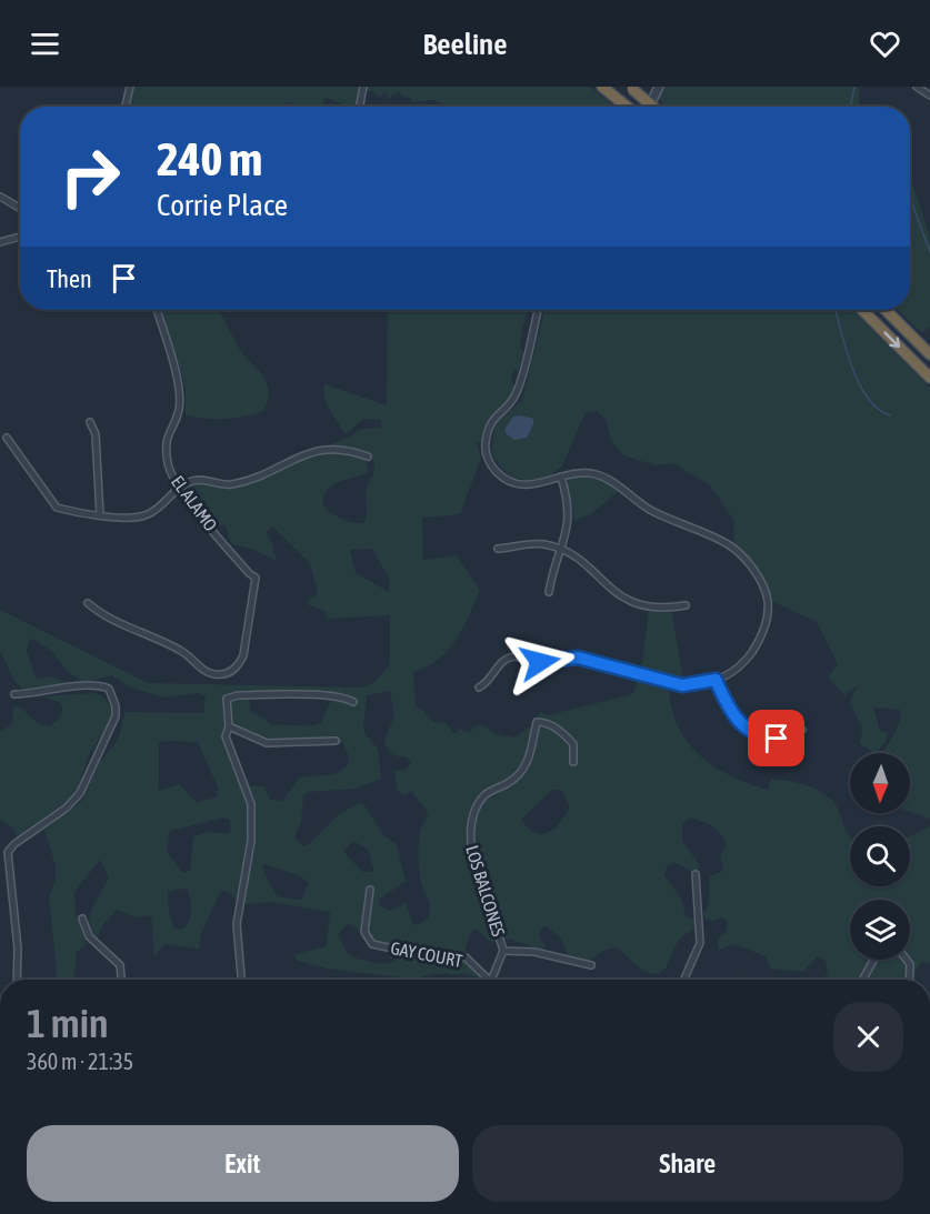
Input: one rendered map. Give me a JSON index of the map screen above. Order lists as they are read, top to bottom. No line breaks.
{"streets":{"street":["EL ALAMO","LOS BALCONES","GAY COURT"]},"north":"bottom","page":{"header":"Beeline","turn":["240 m","Corrie Place"],"then":"Then","heading":["1 min","360 m · 21:35"],"buttons":["Exit","Share"]}}
